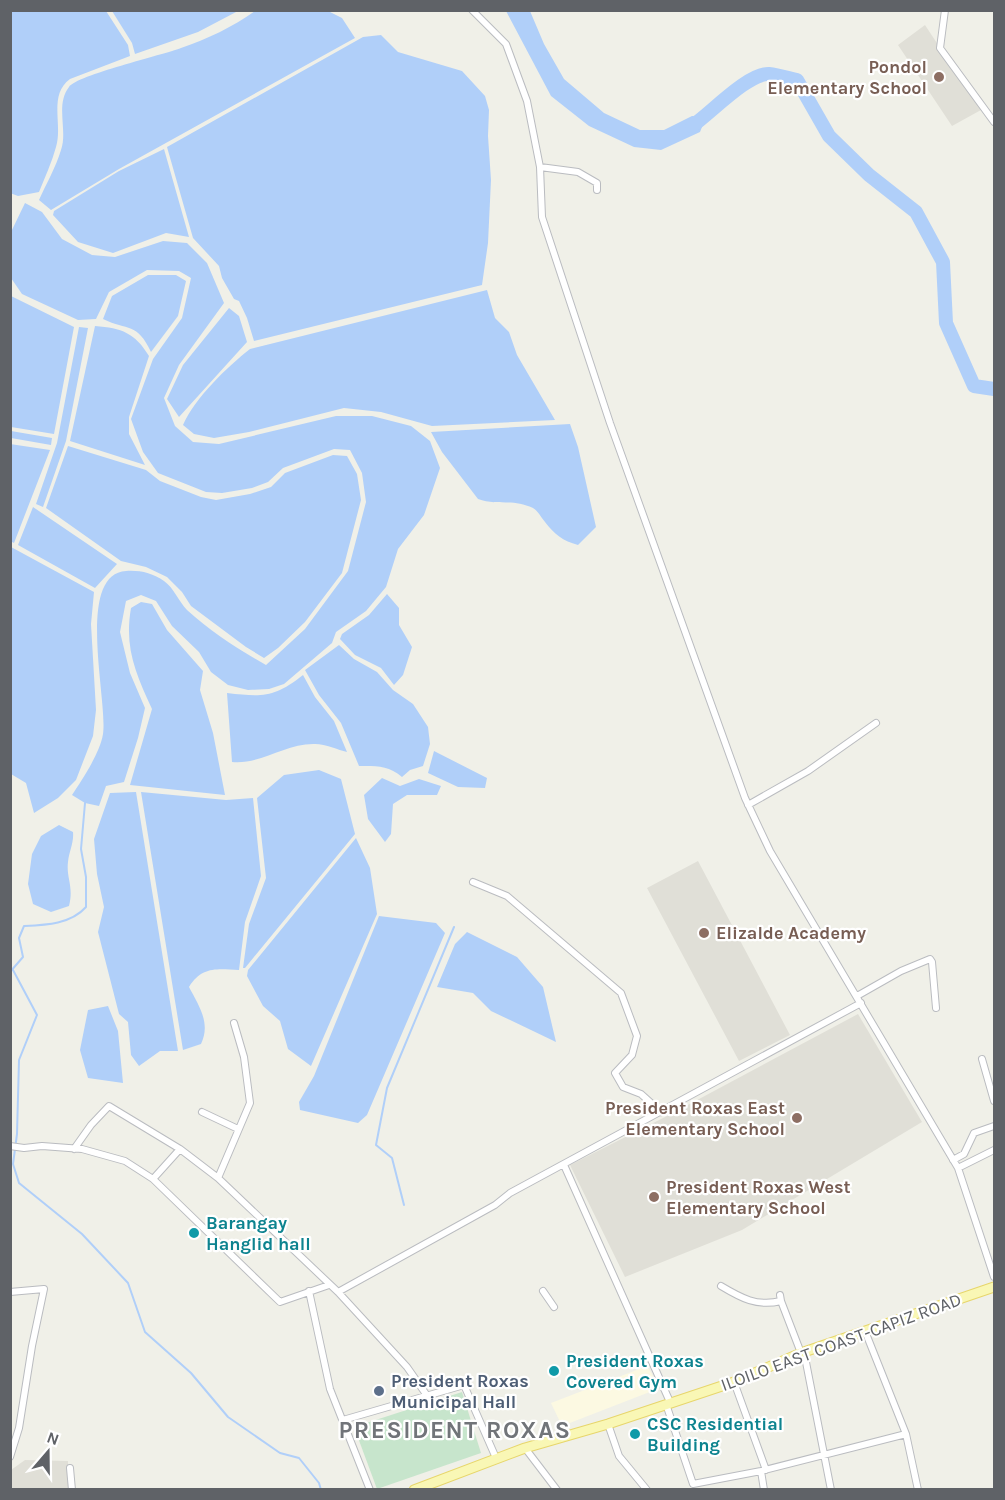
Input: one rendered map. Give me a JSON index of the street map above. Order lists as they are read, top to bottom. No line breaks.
{"streets":{"main road":["ILOILO EAST COAST-CAPIZ ROAD"]},"districts":["PRESIDENT ROXAS"],"places":["Pondol Elementary School","Elizalde Academy","President Roxas East Elementary School","President Roxas West Elementary School","Barangay Hanglid hall","President Roxas Covered Gym","President Roxas Municipal Hall","CSC Residential Building"],"north":"top"}
